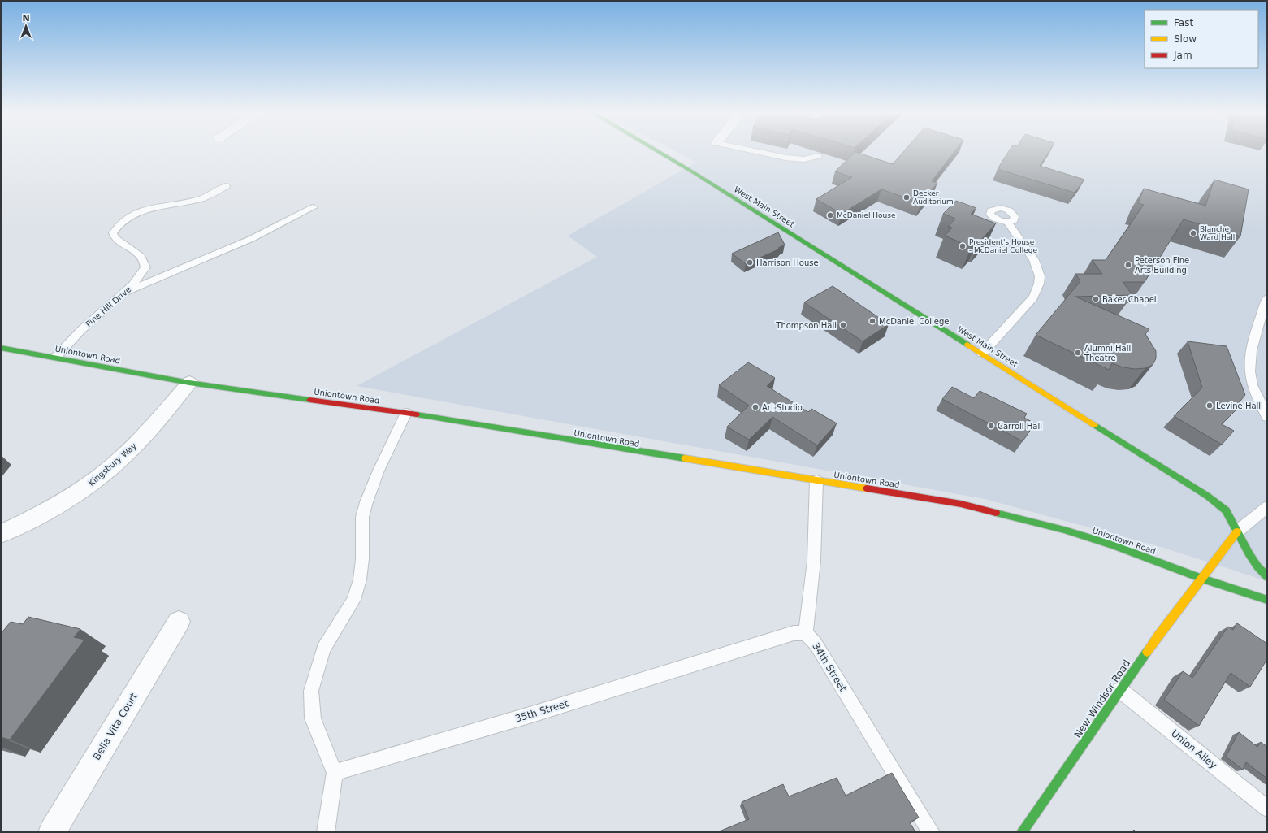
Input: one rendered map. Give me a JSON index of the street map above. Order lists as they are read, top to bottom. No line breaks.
{"streets":{"street":["West Main Street","Uniontown Road","Kingsbury Way","New Windsor Road","Bella Vita Court"],"lane":["Pine Hill Drive","34th Street","35th Street","Union Alley"]},"crossings":[["Pine Hill Drive","Uniontown Road"],["Uniontown Road","Kingsbury Way"],["Uniontown Road","New Windsor Road"],["34th Street","35th Street"],["New Windsor Road","Union Alley"]],"places":["Decker Auditorium","McDaniel House","Blanche Ward Hall","President's House - McDaniel College","Harrison House","Peterson Fine Arts Building","Baker Chapel","McDaniel College","Thompson Hall","Alumni Hall Theatre","Levine Hall","Art Studio","Carroll Hall"],"legend":["Fast","Slow","Jam"],"north":"top"}
